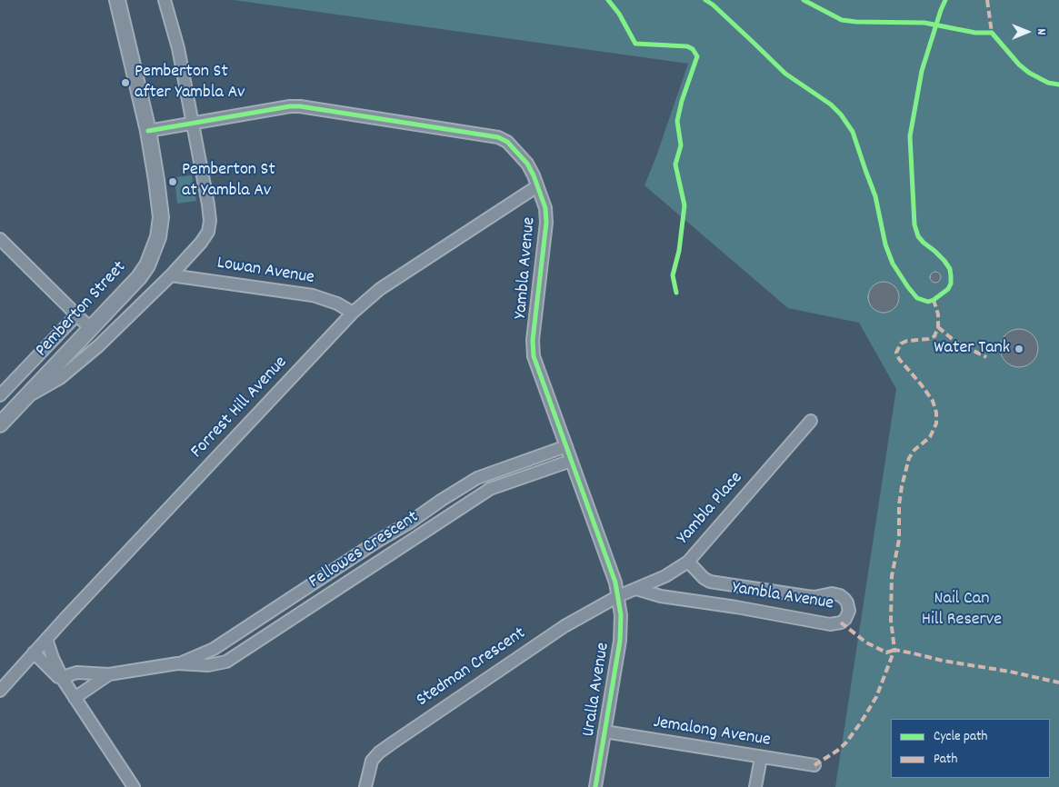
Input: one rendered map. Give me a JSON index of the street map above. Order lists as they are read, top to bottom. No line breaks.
{"streets":{"main road":["Pemberton Street"],"street":["Yambla Avenue","Lowan Avenue","Forrest Hill Avenue","Yambla Place","Fellowes Crescent","Stedman Crescent","Uralla Avenue","Jemalong Avenue"]},"crossings":[["Yambla Avenue","Pemberton Street"],["Yambla Avenue","Forrest Hill Avenue"],["Yambla Avenue","Yambla Place"],["Yambla Avenue","Fellowes Crescent"],["Yambla Avenue","Stedman Crescent"],["Yambla Avenue","Uralla Avenue"],["Lowan Avenue","Pemberton Street"],["Lowan Avenue","Forrest Hill Avenue"],["Yambla Place","Stedman Crescent"],["Yambla Place","Uralla Avenue"],["Stedman Crescent","Uralla Avenue"],["Uralla Avenue","Jemalong Avenue"]],"parks":["Nail Can Hill Reserve"],"places":["Pemberton St after Yambla Av","Pemberton St at Yambla Av","Water Tank"],"legend":["Cycle path","Path"],"north":"right"}
